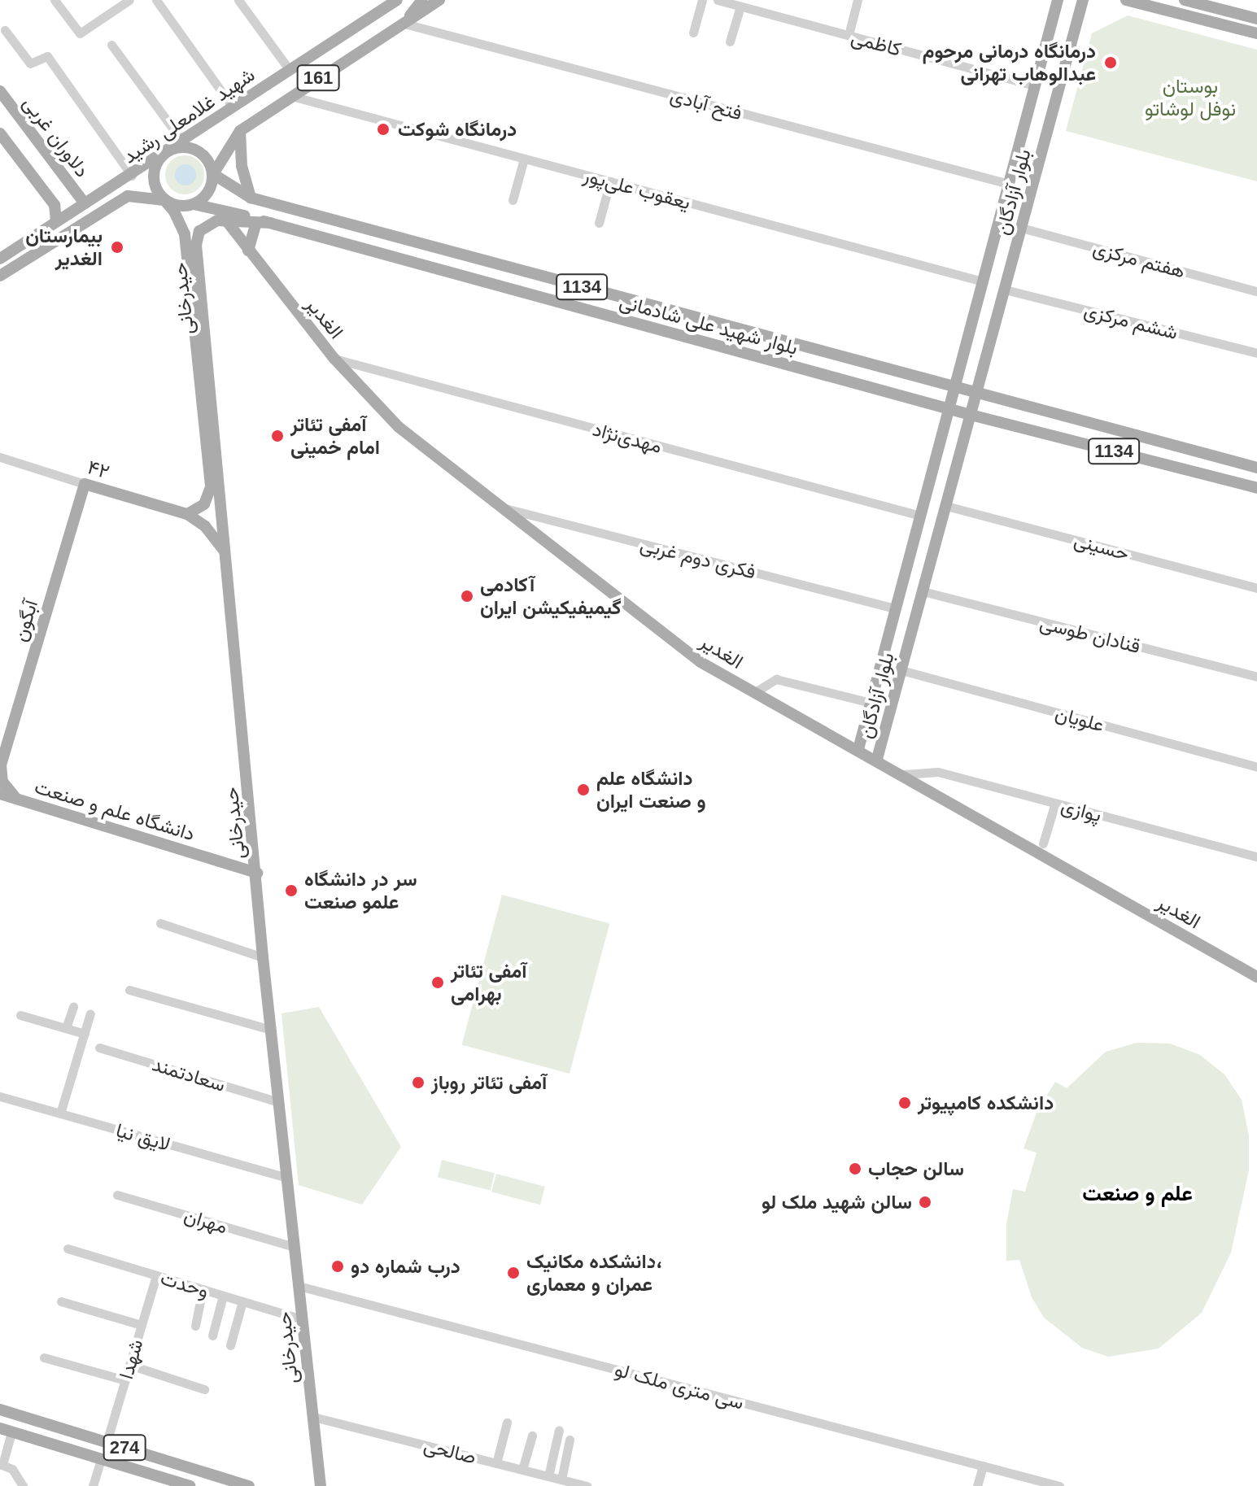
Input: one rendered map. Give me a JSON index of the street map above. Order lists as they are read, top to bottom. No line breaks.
{"streets":{"main road":["161","شهید غلامعلی رشید","دلاوران غربی","بلوار آزادگان","1134","حیدرخانی","الغدیر","بلوار شهید علی شادمانی","۴۲","آبگون","دانشگاه علم و صنعت","274"],"street":["کاظمی","فتح آبادی","یعقوب علی‌پور","هفتم مرکزی","ششم مرکزی","مهدی‌نژاد","حسینی","فکری دوم غربی","قنادان طوسی","علویان","پوازی","سعادتمند","لایق نیا","مهران","وحدت","شهدا","سی متری ملک لو","صالحی"]},"crossings":[["کاظمی","بلوار آزادگان"],["فتح آبادی","شهید غلامعلی رشید"],["فتح آبادی","بلوار آزادگان"],["شهید غلامعلی رشید","دلاوران غربی"],["شهید غلامعلی رشید","یعقوب علی‌پور"],["شهید غلامعلی رشید","حیدرخانی"],["شهید غلامعلی رشید","بلوار شهید علی شادمانی"],["یعقوب علی‌پور","بلوار آزادگان"],["بلوار آزادگان","هفتم مرکزی"],["بلوار آزادگان","1134"],["بلوار آزادگان","الغدیر"],["بلوار آزادگان","ششم مرکزی"],["بلوار آزادگان","بلوار شهید علی شادمانی"],["بلوار آزادگان","مهدی‌نژاد"],["بلوار آزادگان","حسینی"],["بلوار آزادگان","فکری دوم غربی"],["بلوار آزادگان","قنادان طوسی"],["بلوار آزادگان","علویان"],["1134","بلوار شهید علی شادمانی"],["حیدرخانی","الغدیر"],["حیدرخانی","بلوار شهید علی شادمانی"],["حیدرخانی","۴۲"],["حیدرخانی","دانشگاه علم و صنعت"],["حیدرخانی","سعادتمند"],["حیدرخانی","لایق نیا"],["حیدرخانی","مهران"],["حیدرخانی","وحدت"],["حیدرخانی","سی متری ملک لو"],["حیدرخانی","صالحی"],["الغدیر","بلوار شهید علی شادمانی"],["الغدیر","مهدی‌نژاد"],["الغدیر","فکری دوم غربی"],["الغدیر","پوازی"],["۴۲","آبگون"],["وحدت","شهدا"],["شهدا","274"]],"districts":["علم و صنعت"],"parks":["بوستان نوفل لوشاتو"],"places":["درمانگاه درمانی مرحوم عبدالوهاب تهرانی","درمانگاه شوکت","بیمارستان الغدیر","آمفی تئاتر امام خمینی","آکادمی گیمیفیکیشن ایران","دانشگاه علم و صنعت ایران","سر در دانشگاه علمو صنعت","آمفی تئاتر بهرامی","آمفی تئاتر روباز","دانشکده کامپیوتر","سالن حجاب","سالن شهید ملک لو","درب شماره دو","دانشکده مکانیک، عمران و معماری"]}
